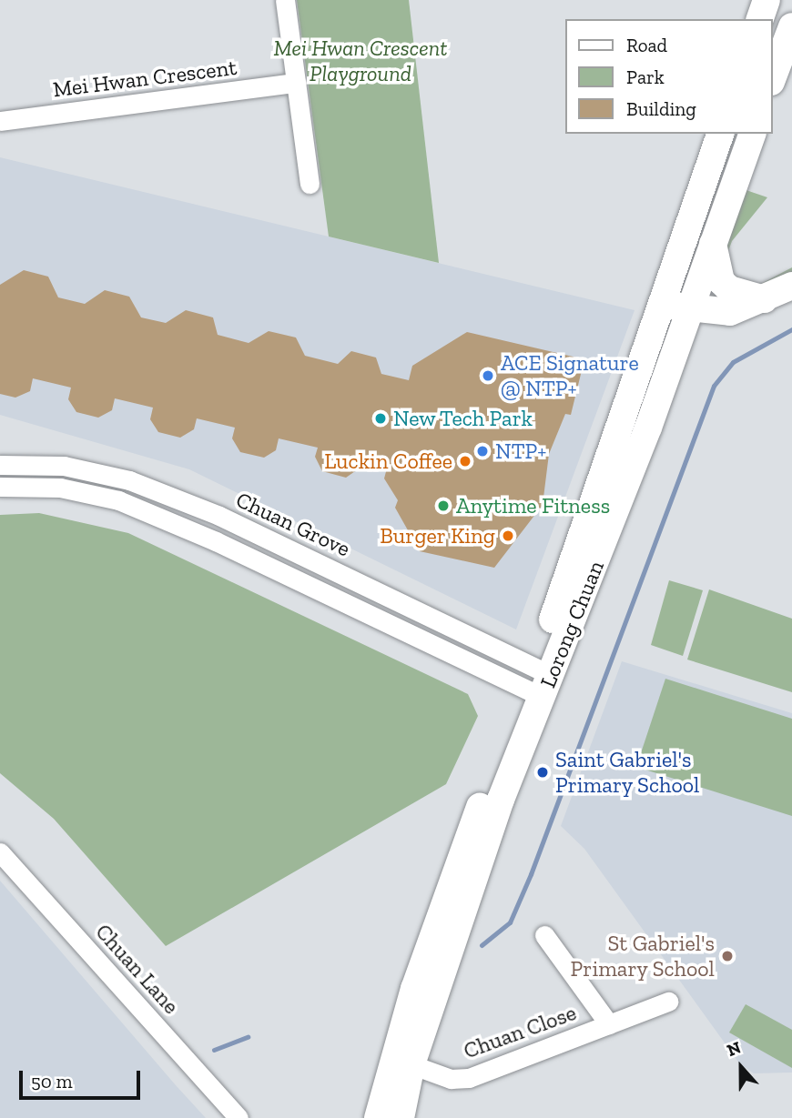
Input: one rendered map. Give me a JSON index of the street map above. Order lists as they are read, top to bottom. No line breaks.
{"streets":{"main road":["Lorong Chuan"],"street":["Mei Hwan Crescent","Chuan Grove","Chuan Lane","Chuan Close"]},"crossings":[["Chuan Grove","Lorong Chuan"],["Lorong Chuan","Chuan Close"]],"parks":["Mei Hwan Crescent Playground"],"places":["ACE Signature @ NTP+","New Tech Park","NTP+","Luckin Coffee","Anytime Fitness","Burger King","Saint Gabriel's Primary School","St Gabriel's Primary School"],"legend":["Road","Park","Building"],"scale_bar":"50 m","north":"top"}
